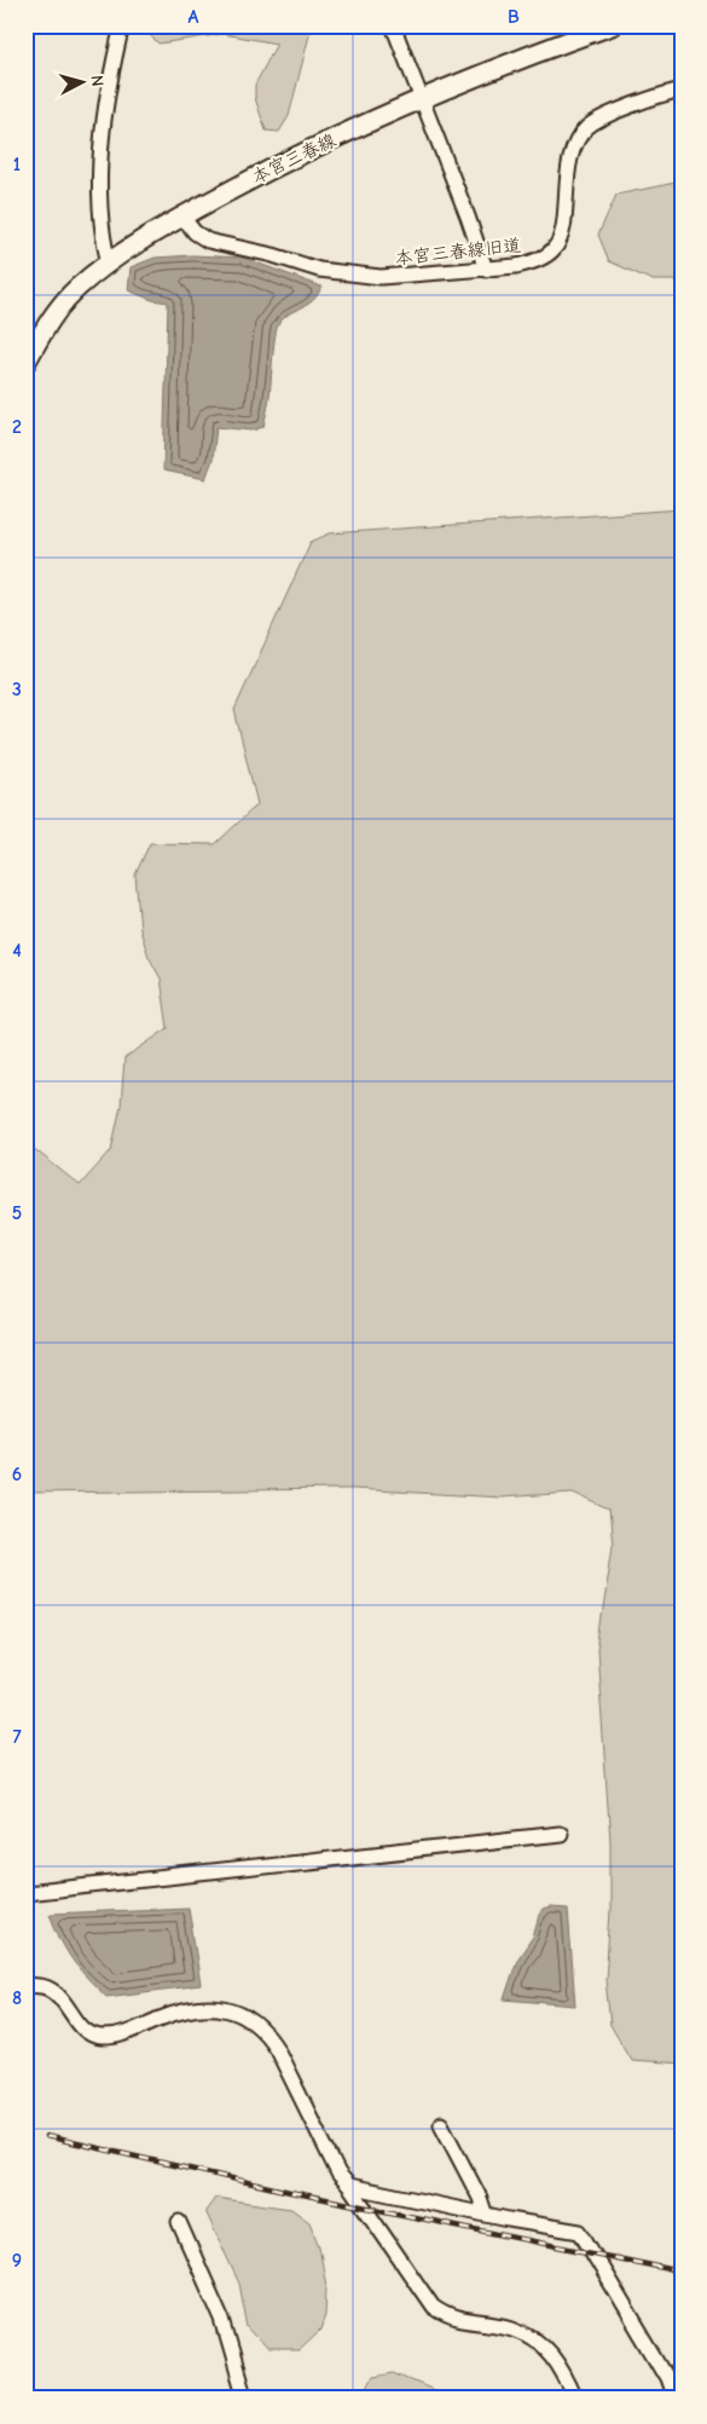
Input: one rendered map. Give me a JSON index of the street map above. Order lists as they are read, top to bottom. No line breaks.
{"streets":{"main road":["本宮三春線"],"street":["本宮三春線旧道"]},"crossings":[["本宮三春線","本宮三春線旧道"]],"north":"right","grid":{"columns":["A","B"],"rows":["1","2","3","4","5","6","7","8","9"]}}
